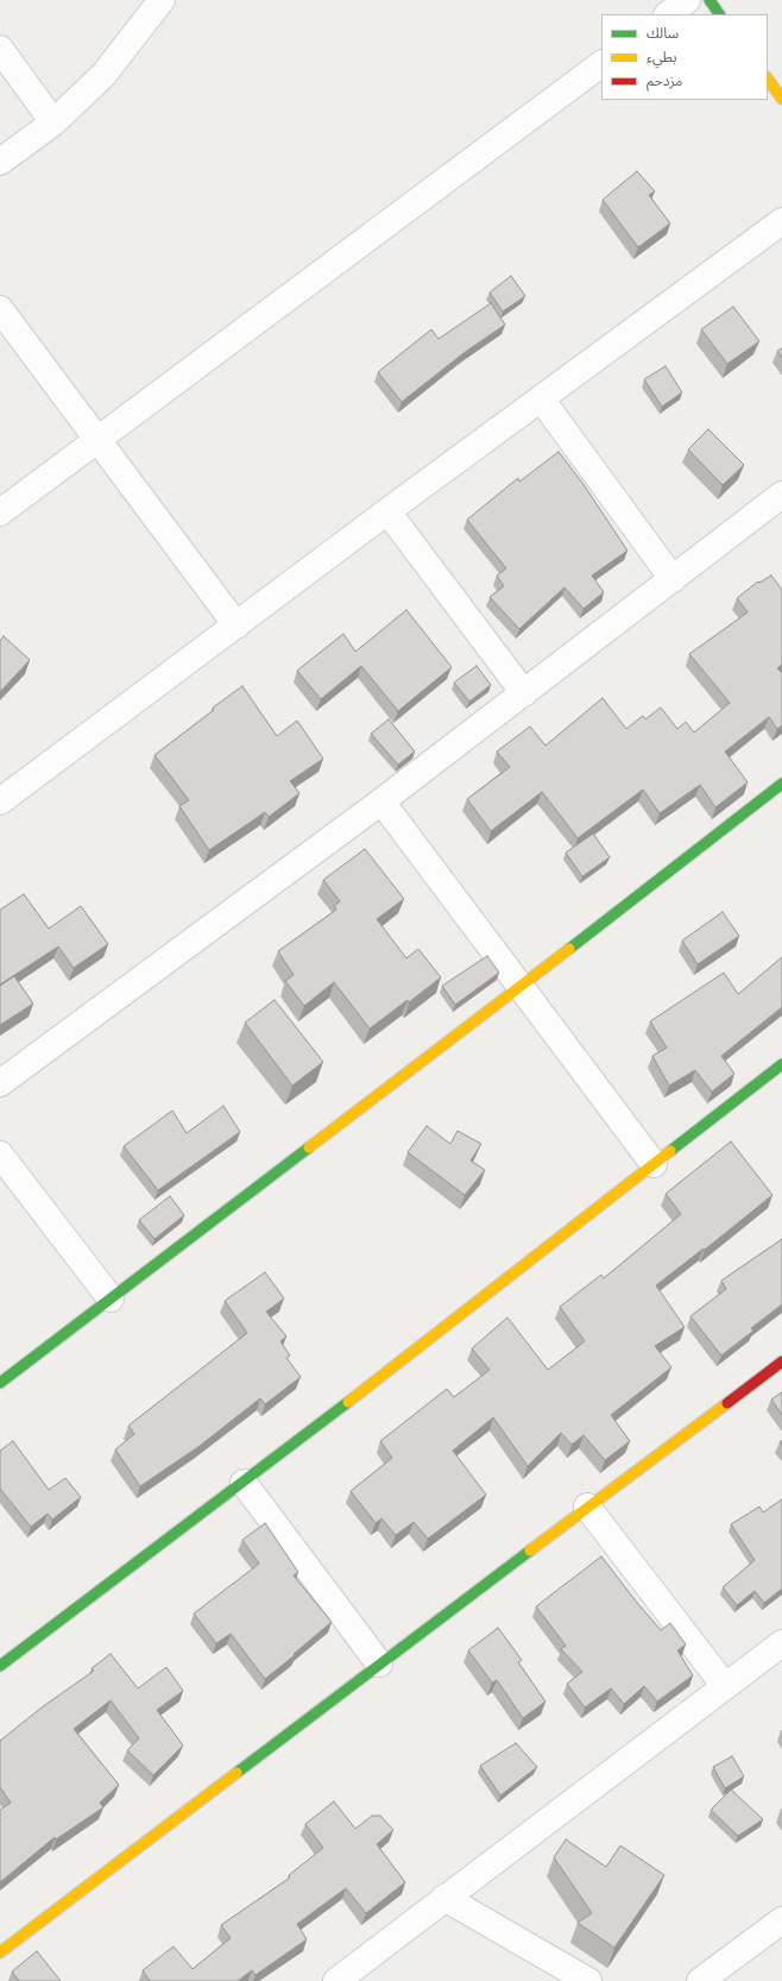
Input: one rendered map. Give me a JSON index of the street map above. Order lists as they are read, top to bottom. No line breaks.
{"legend":["سالك","بطيء","مزدحم"]}
